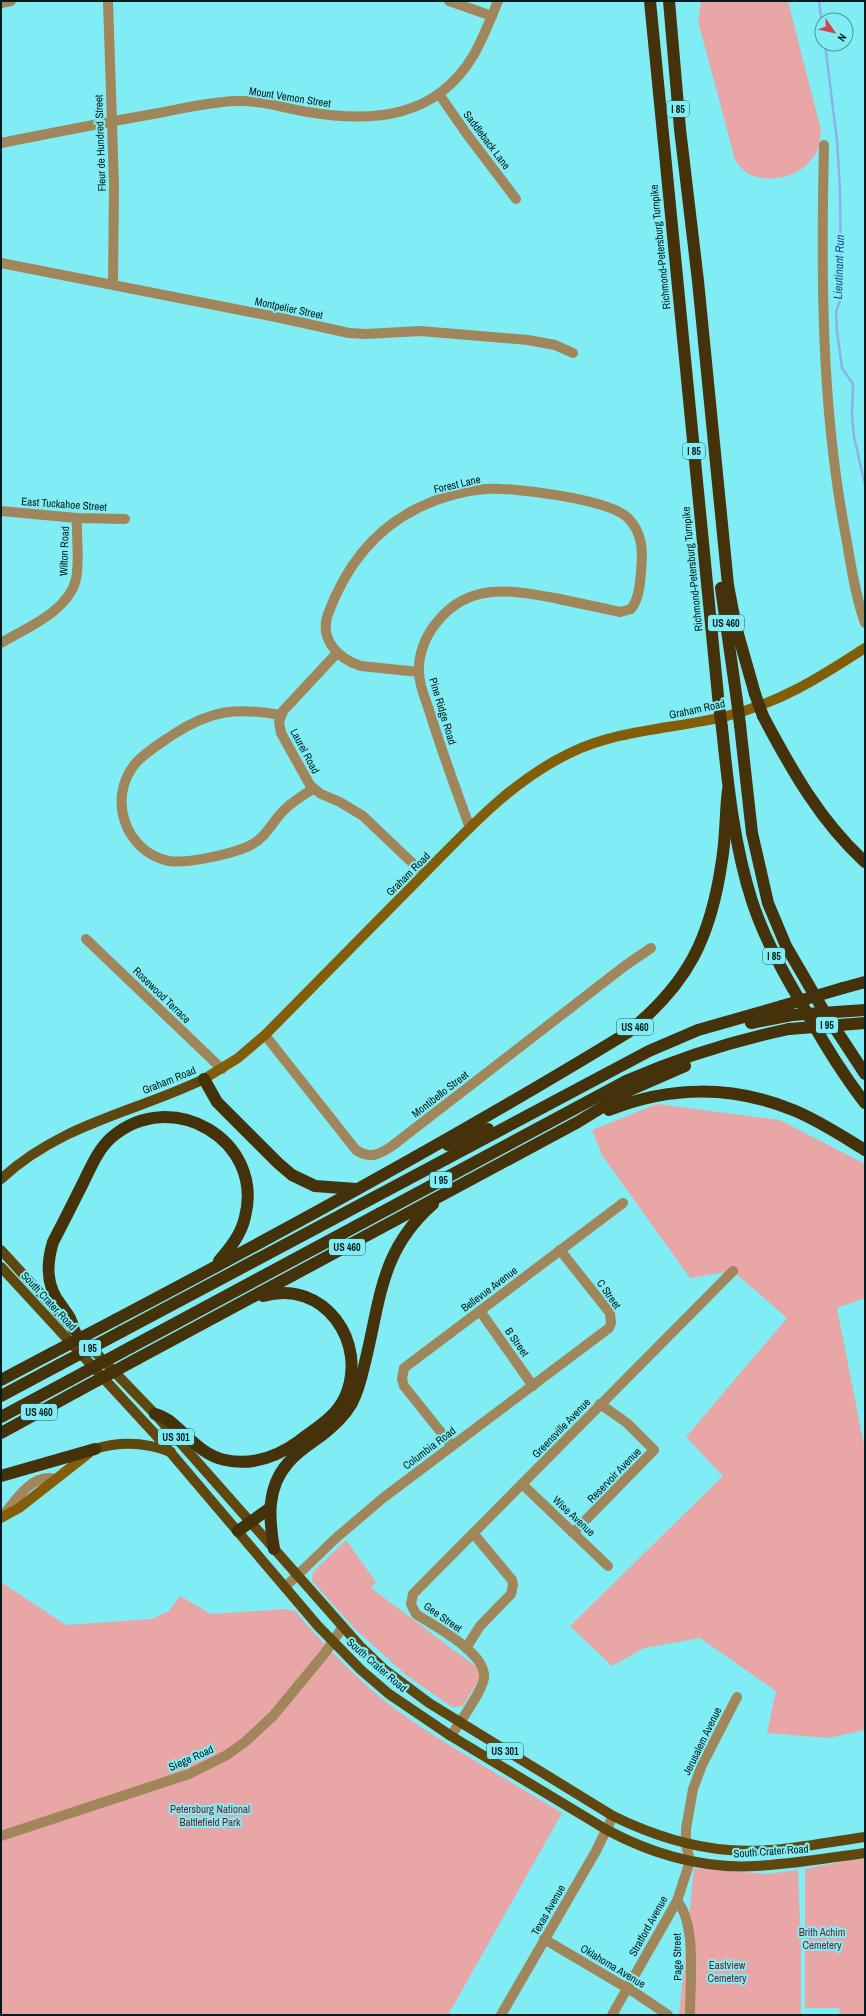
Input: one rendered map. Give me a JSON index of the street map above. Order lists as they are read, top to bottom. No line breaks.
{"streets":{"highway":["I 85","Richmond-Petersburg Turnpike","US 460","I 95"],"main road":["Graham Road","South Crater Road","US 301"],"street":["Mount Vernon Street","Saddleback Lane","Fleur de Hundred Street","Montpelier Street","Forest Lane","East Tuckahoe Street","Wilton Road","Pine Ridge Road","Laurel Road","Rosewood Terrace","Montibello Street","Bellevue Avenue","C Street","B Street","Greensville Avenue","Columbia Road","Reservoir Avenue","Wise Avenue","Gee Street","Jerusalem Avenue","Siege Road","Texas Avenue","Stratford Avenue","Page Street","Oklahoma Avenue"]},"crossings":[["Mount Vernon Street","Saddleback Lane"],["Mount Vernon Street","Fleur de Hundred Street"],["I 85","US 460"],["Fleur de Hundred Street","Montpelier Street"],["Richmond-Petersburg Turnpike","US 460"],["Forest Lane","Pine Ridge Road"],["East Tuckahoe Street","Wilton Road"],["US 460","I 95"],["Graham Road","Pine Ridge Road"],["Graham Road","Laurel Road"],["Graham Road","Rosewood Terrace"],["Graham Road","Montibello Street"],["Bellevue Avenue","C Street"],["Bellevue Avenue","B Street"],["Bellevue Avenue","Columbia Road"],["C Street","Columbia Road"],["South Crater Road","Columbia Road"],["South Crater Road","Gee Street"],["South Crater Road","Jerusalem Avenue"],["South Crater Road","Siege Road"],["South Crater Road","Texas Avenue"],["South Crater Road","Stratford Avenue"],["B Street","Columbia Road"],["Greensville Avenue","Reservoir Avenue"],["Greensville Avenue","Wise Avenue"],["Greensville Avenue","Gee Street"],["Reservoir Avenue","Wise Avenue"],["Texas Avenue","Oklahoma Avenue"],["Stratford Avenue","Page Street"],["Stratford Avenue","Oklahoma Avenue"]],"water":["Lieutinant Run"],"parks":["Petersburg National Battlefield Park","Brith Achim Cemetery","Eastview Cemetery"],"north":"bottom right"}
